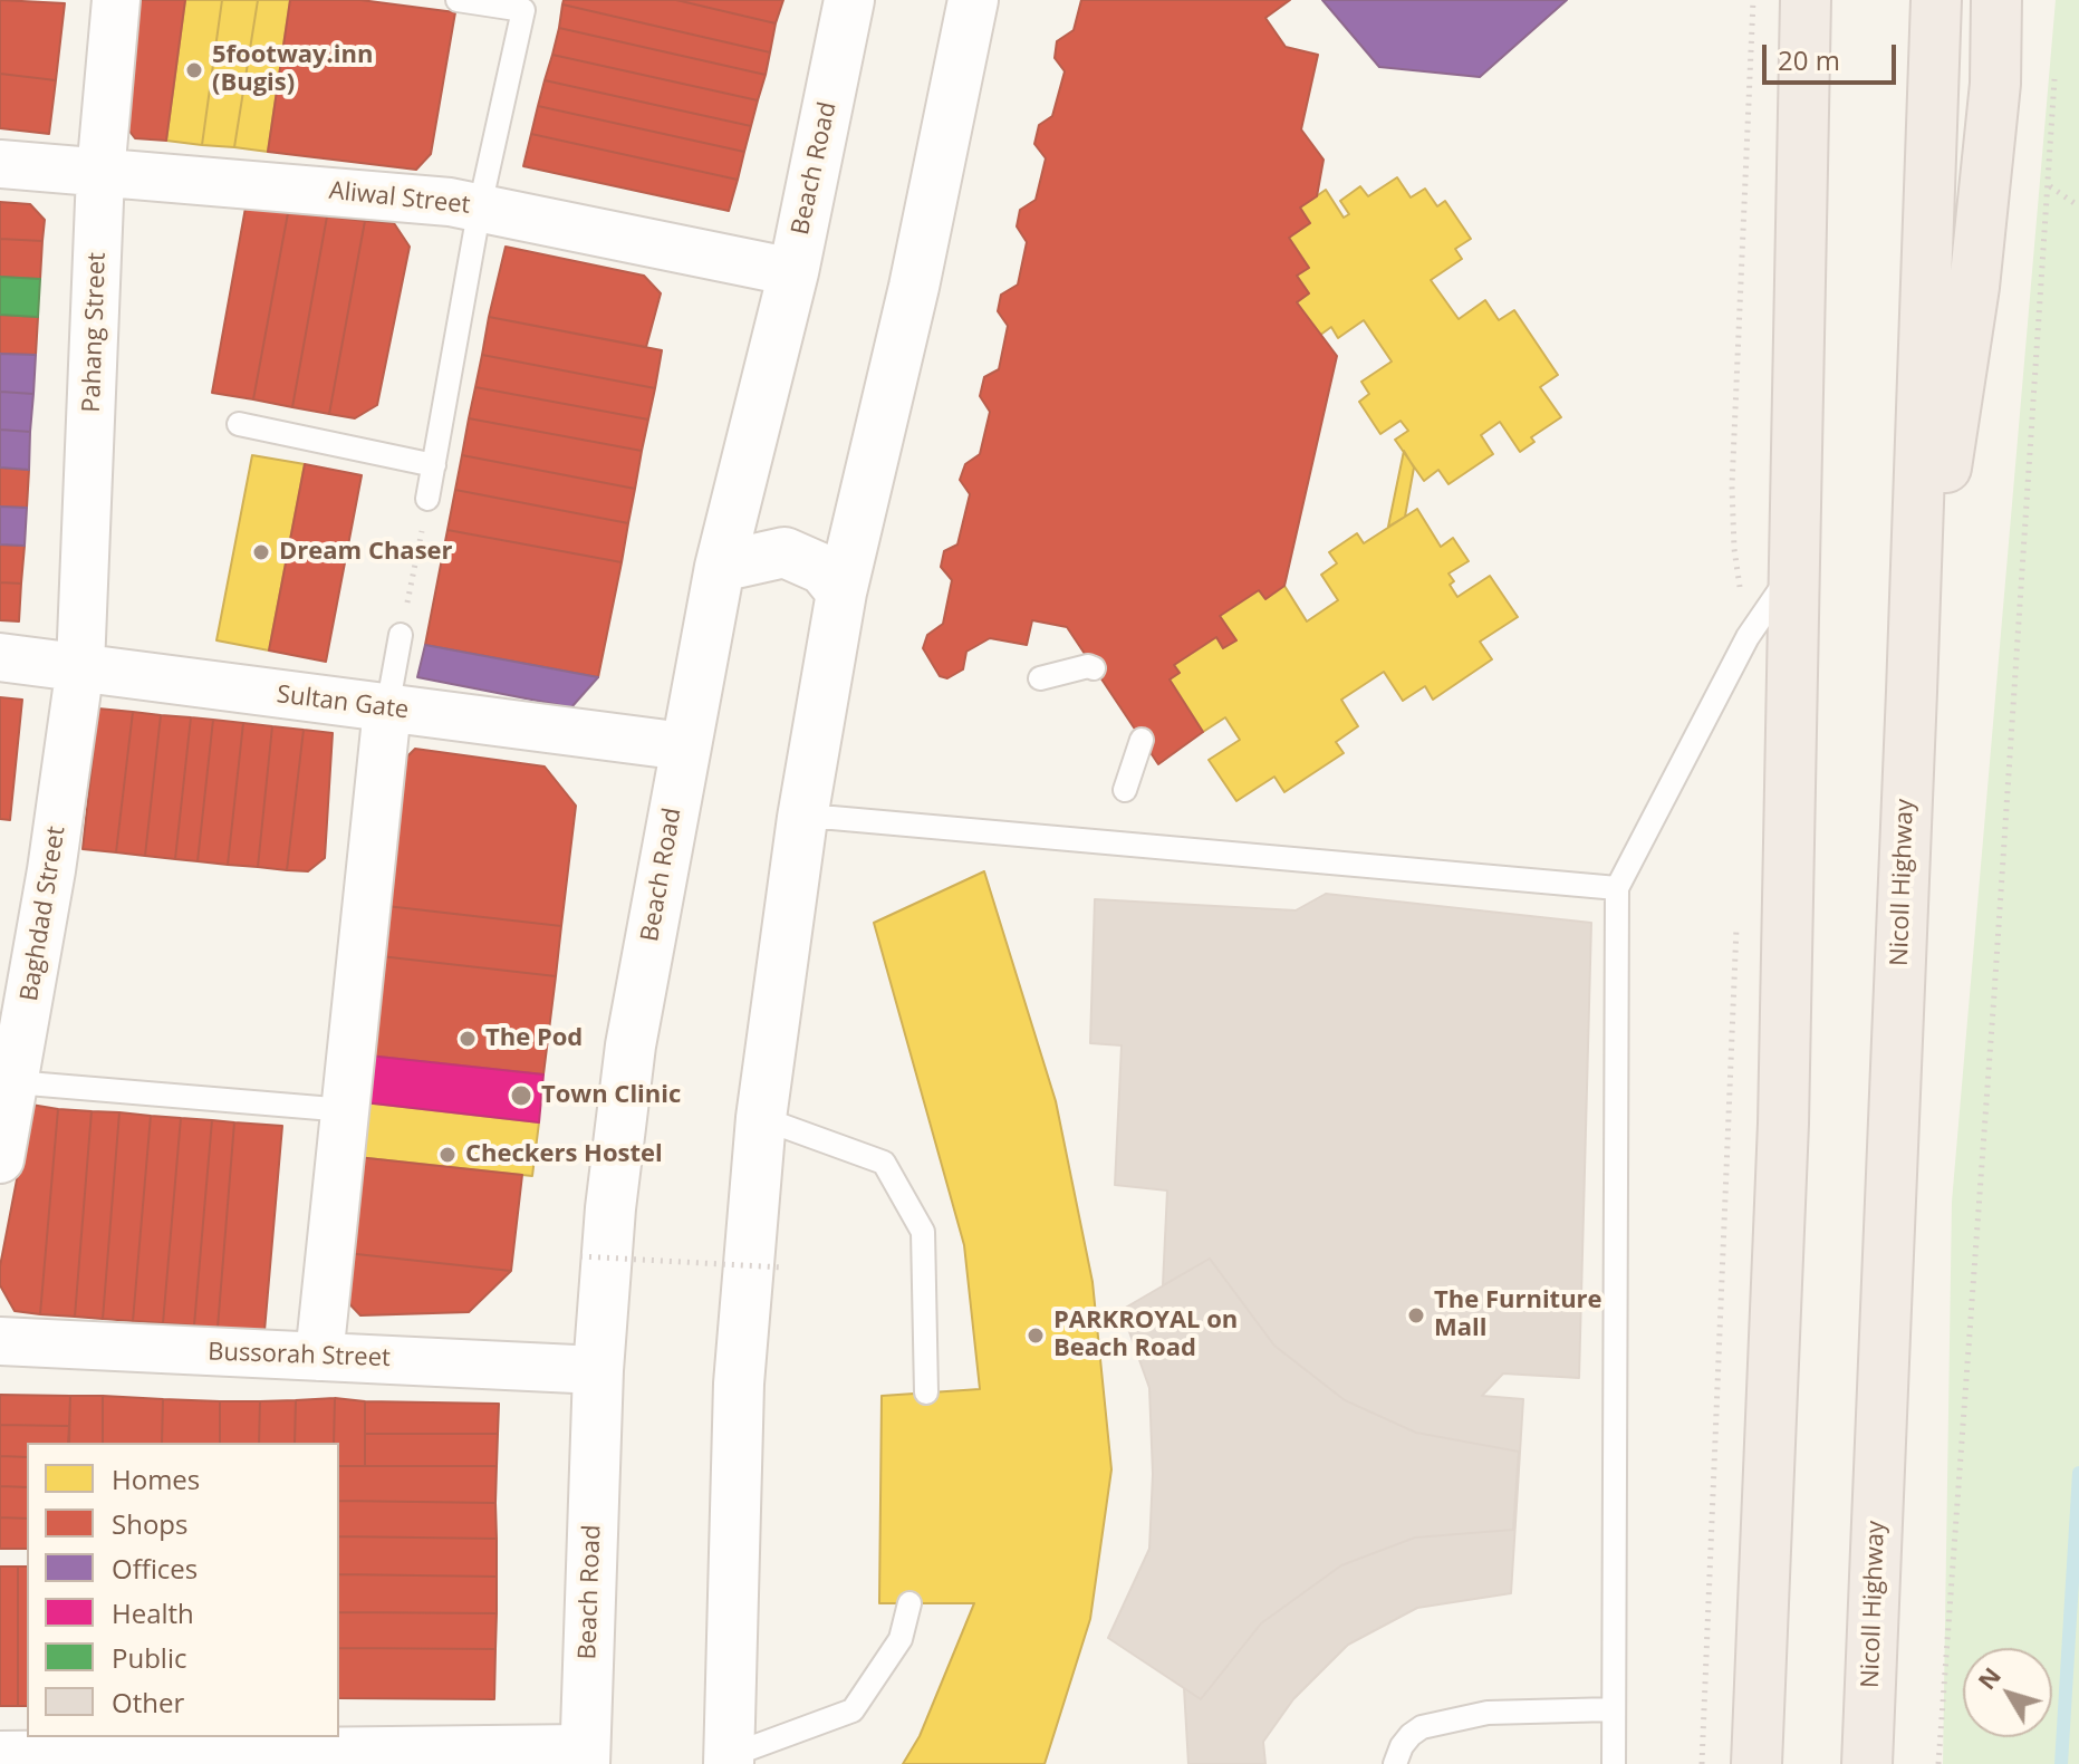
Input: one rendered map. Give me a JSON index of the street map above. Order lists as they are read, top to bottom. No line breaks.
{"streets":{"highway":["Nicoll Highway"],"main road":["Beach Road"],"street":["Aliwal Street","Pahang Street","Sultan Gate","Baghdad Street","Bussorah Street"]},"crossings":[["Beach Road","Aliwal Street"],["Beach Road","Sultan Gate"],["Beach Road","Bussorah Street"],["Aliwal Street","Pahang Street"],["Pahang Street","Sultan Gate"],["Pahang Street","Baghdad Street"],["Sultan Gate","Baghdad Street"]],"places":["5footway.inn (Bugis)","Dream Chaser","The Pod","Town Clinic","Checkers Hostel","The Furniture Mall","PARKROYAL on Beach Road"],"legend":["Homes","Shops","Offices","Health","Public","Other"],"scale_bar":"20 m","north":"top left"}
